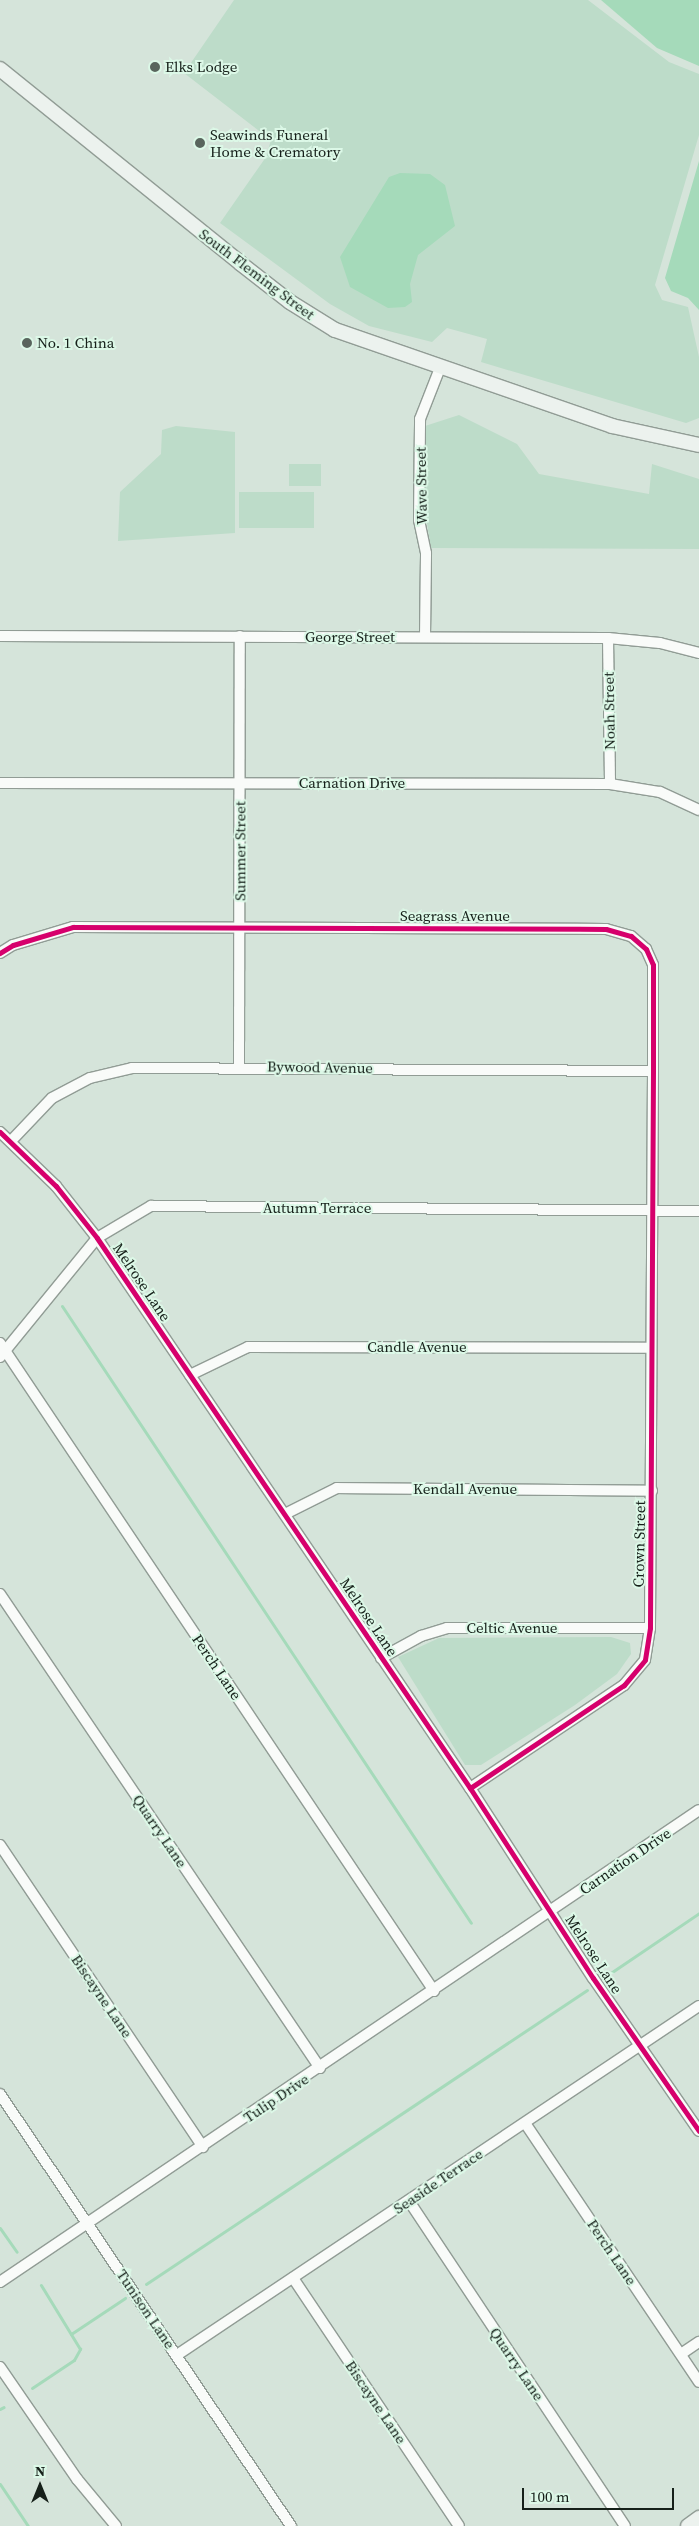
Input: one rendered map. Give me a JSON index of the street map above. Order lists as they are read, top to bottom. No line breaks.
{"streets":{"street":["South Fleming Street","Wave Street","George Street","Noah Street","Carnation Drive","Summer Street","Seagrass Avenue","Bywood Avenue","Autumn Terrace","Melrose Lane","Candle Avenue","Kendall Avenue","Crown Street","Celtic Avenue","Perch Lane","Quarry Lane","Biscayne Lane","Tulip Drive","Seaside Terrace","Tunison Lane"]},"crossings":[["South Fleming Street","Wave Street"],["Wave Street","George Street"],["George Street","Noah Street"],["George Street","Summer Street"],["Noah Street","Carnation Drive"],["Carnation Drive","Summer Street"],["Carnation Drive","Melrose Lane"],["Carnation Drive","Tulip Drive"],["Summer Street","Seagrass Avenue"],["Summer Street","Bywood Avenue"],["Seagrass Avenue","Bywood Avenue"],["Seagrass Avenue","Autumn Terrace"],["Seagrass Avenue","Crown Street"],["Bywood Avenue","Melrose Lane"],["Autumn Terrace","Melrose Lane"],["Autumn Terrace","Crown Street"],["Autumn Terrace","Perch Lane"],["Melrose Lane","Candle Avenue"],["Melrose Lane","Kendall Avenue"],["Melrose Lane","Crown Street"],["Melrose Lane","Celtic Avenue"],["Melrose Lane","Tulip Drive"],["Melrose Lane","Seaside Terrace"],["Candle Avenue","Crown Street"],["Kendall Avenue","Crown Street"],["Crown Street","Celtic Avenue"],["Perch Lane","Tulip Drive"],["Perch Lane","Seaside Terrace"],["Quarry Lane","Tulip Drive"],["Quarry Lane","Seaside Terrace"],["Biscayne Lane","Tulip Drive"],["Biscayne Lane","Seaside Terrace"],["Tulip Drive","Tunison Lane"],["Seaside Terrace","Tunison Lane"]],"places":["Elks Lodge","Seawinds Funeral Home & Crematory","No. 1 China"],"scale_bar":"100 m","north":"top"}
